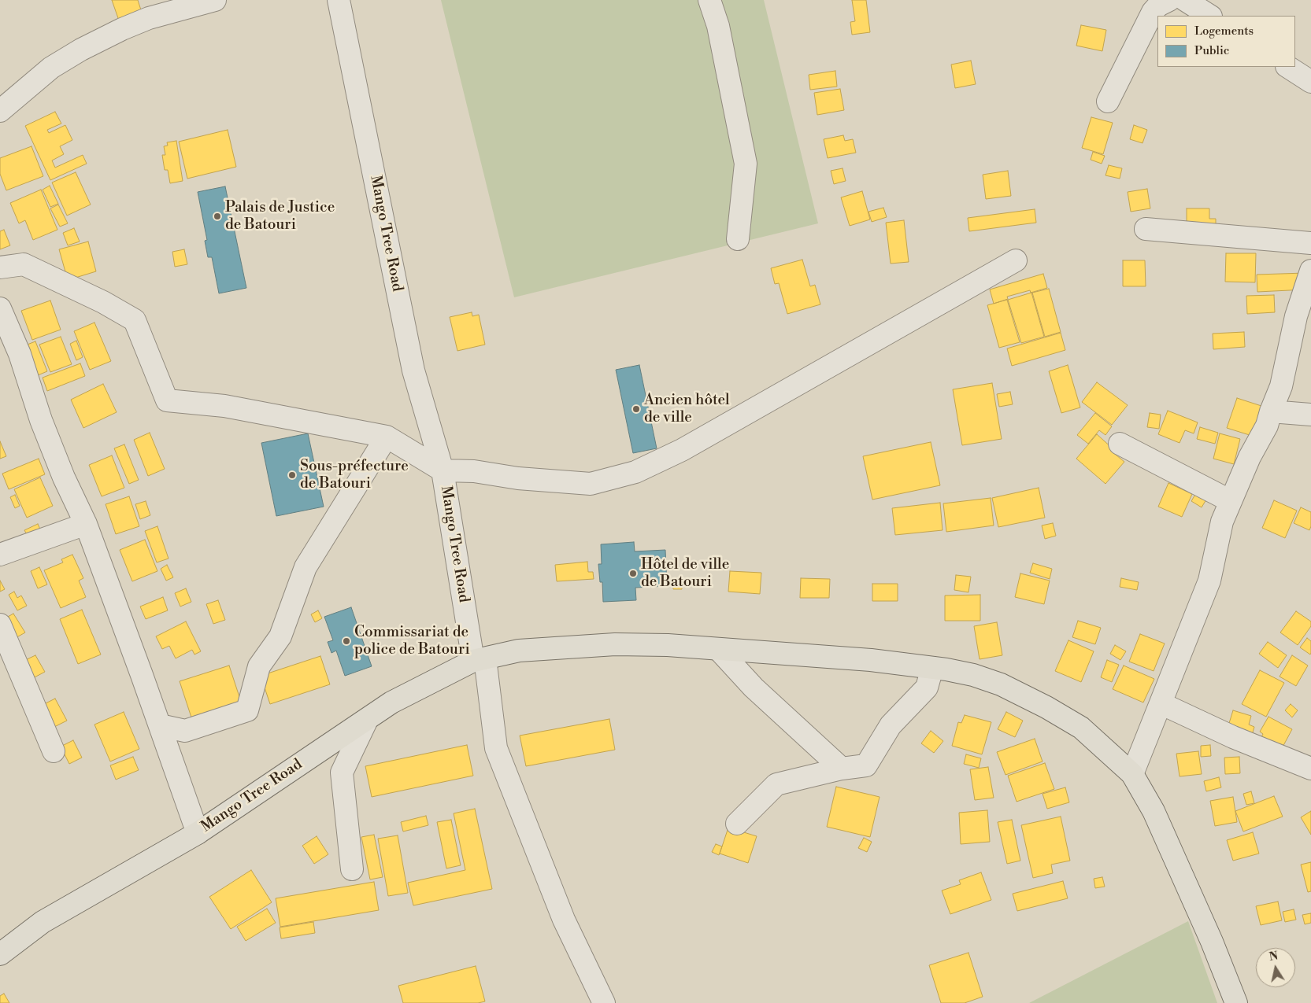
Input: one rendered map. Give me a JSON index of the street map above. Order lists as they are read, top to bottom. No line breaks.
{"streets":{"main road":["Mango Tree Road"]},"places":["Palais de Justice de Batouri","Ancien hôtel de ville","Sous-préfecture de Batouri","Hôtel de ville de Batouri","Commissariat de police de Batouri"],"legend":["Logements","Public"],"north":"top"}
